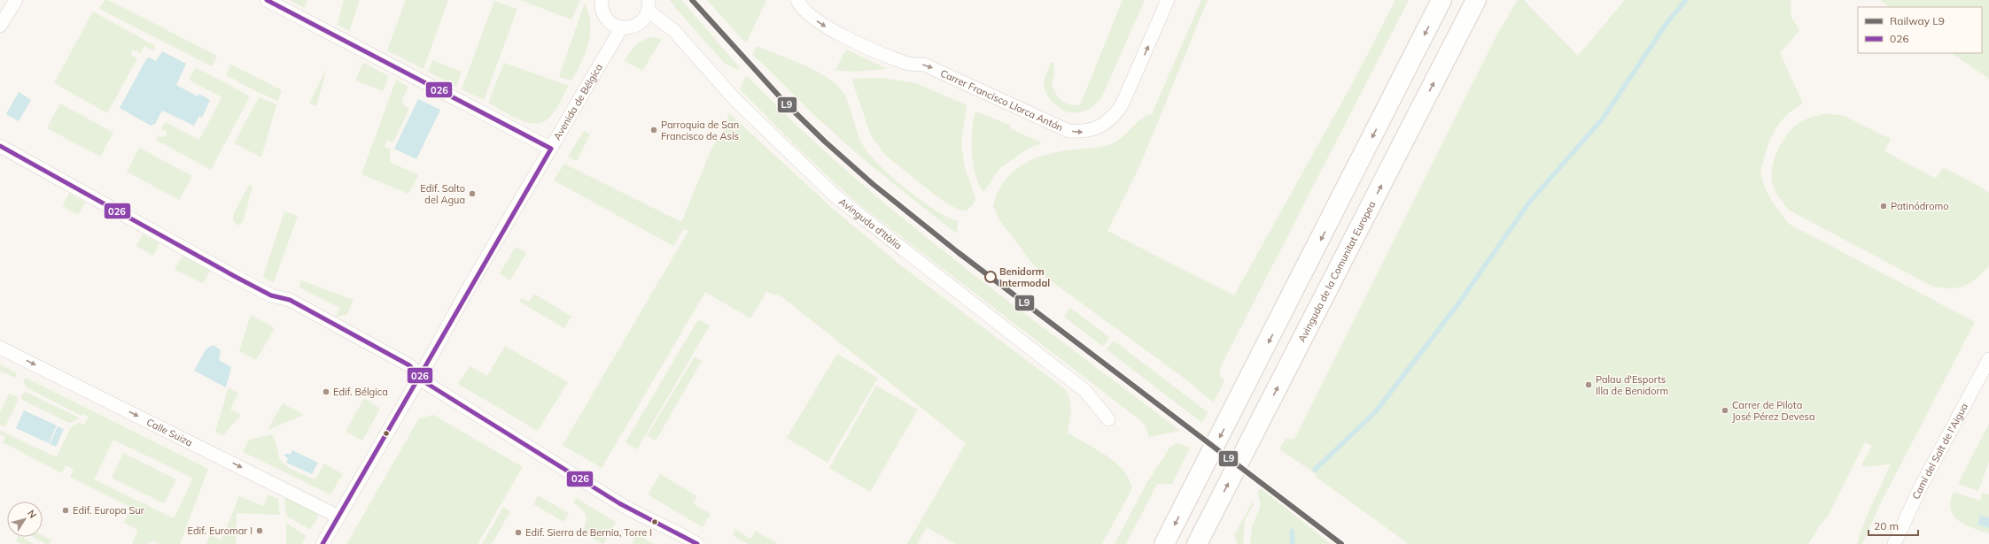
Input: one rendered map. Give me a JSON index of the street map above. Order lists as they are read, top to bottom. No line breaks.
{"streets":{"main road":["Avinguda de la Comunitat Europea"],"street":["Carrer Francisco Llorca Antón","Avenida de Bélgica","Avinguda d'Itàlia","Calle Suiza","Camí del Salt de l'Aigua"]},"crossings":[["Avenida de Bélgica","Calle Suiza"]],"one_way":["Calle Suiza"],"places":["Parroquia de San Francisco de Asís","Edif. Salto del Agua","Patinódromo","Benidorm Intermodal","Palau d'Esports Illa de Benidorm","Edif. Bélgica","Carrer de Pilota José Pérez Devesa","Edif. Europa Sur","Edif. Euromar I","Edif. Sierra de Bernia, Torre I"],"lines":["rail line L9","transit line 026"],"legend":["Railway L9","026"],"scale_bar":"20 m","north":"top right"}
